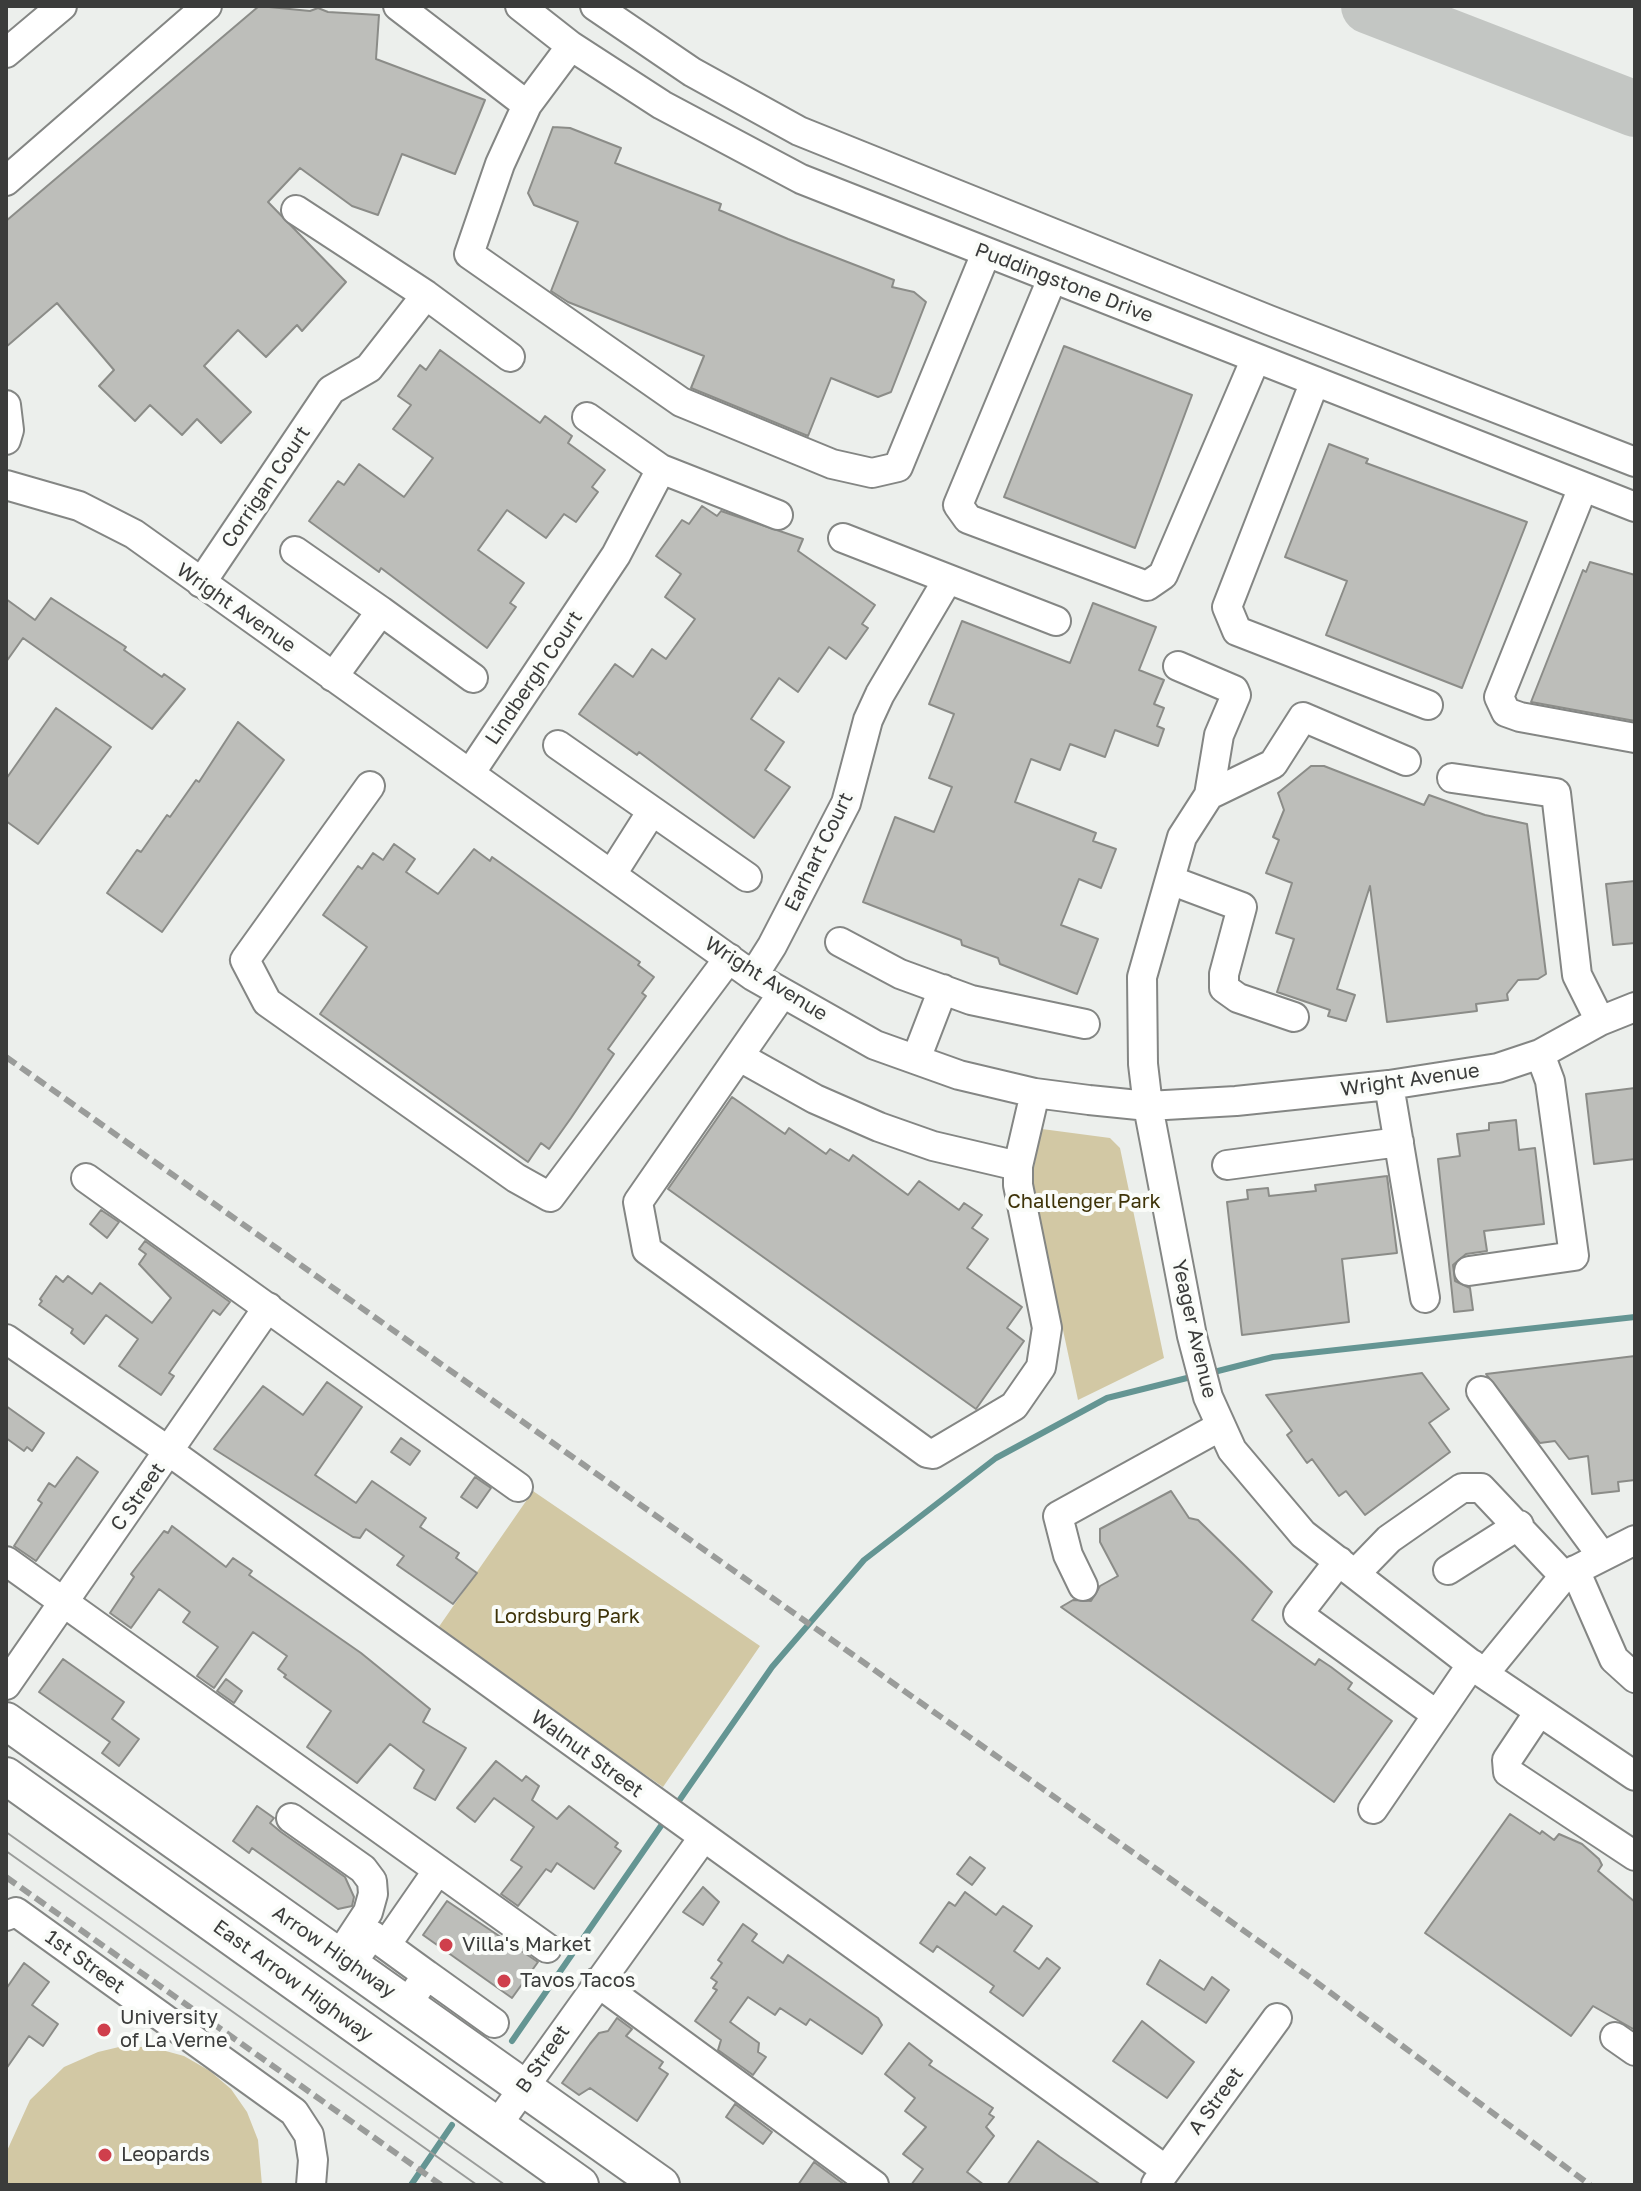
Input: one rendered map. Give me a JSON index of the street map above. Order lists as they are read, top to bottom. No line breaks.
{"streets":{"main road":["Arrow Highway","East Arrow Highway"],"street":["Puddingstone Drive","Corrigan Court","Wright Avenue","Lindbergh Court","Earhart Court","Yeager Avenue","C Street","Walnut Street","1st Street","B Street","A Street"]},"crossings":[["Corrigan Court","Wright Avenue"],["Wright Avenue","Lindbergh Court"],["Wright Avenue","Earhart Court"],["Wright Avenue","Yeager Avenue"],["C Street","Walnut Street"],["Walnut Street","B Street"],["Walnut Street","A Street"],["Arrow Highway","B Street"],["East Arrow Highway","B Street"]],"parks":["Challenger Park","Lordsburg Park"],"places":["Villa's Market","Tavos Tacos","University of La Verne","Leopards"]}
